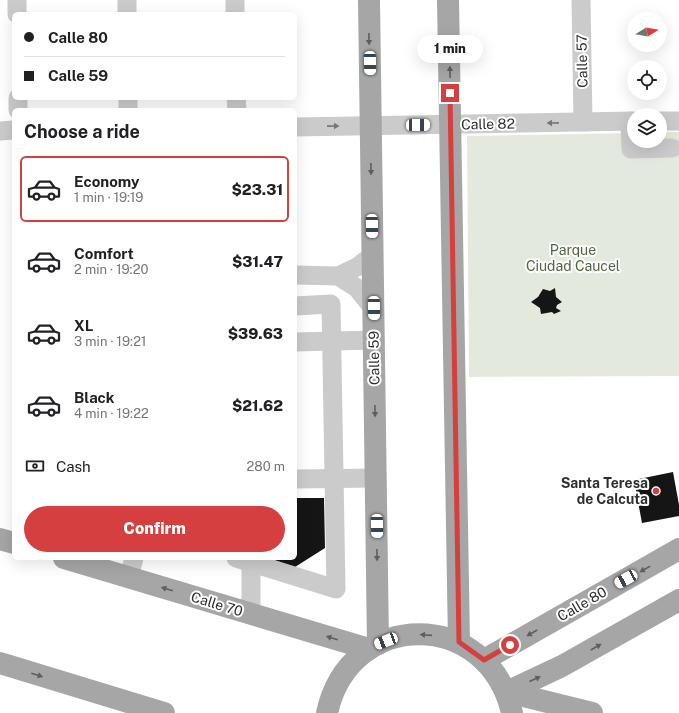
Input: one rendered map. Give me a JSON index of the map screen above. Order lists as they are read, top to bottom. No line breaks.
{"streets":{"main road":["Calle 59","Calle 70","Calle 80"],"street":["Calle 57","Calle 82"]},"crossings":[["Calle 57","Calle 82"],["Calle 82","Calle 59"],["Calle 59","Calle 70"]],"parks":["Parque Ciudad Caucel"],"places":["Santa Teresa de Calcuta"],"north":"right","page":{"banner":["Calle 80","Calle 59"],"bubble":"1 min","heading":"Choose a ride","list":[{"name":"Economy","note":"1 min · 19:19","value":"$23.31"},{"name":"Comfort","note":"2 min · 19:20","value":"$31.47"},{"name":"XL","note":"3 min · 19:21","value":"$39.63"},{"name":"Black","note":"4 min · 19:22","value":"$21.62"}],"pay":["Cash","280 m"],"buttons":"Confirm"}}
